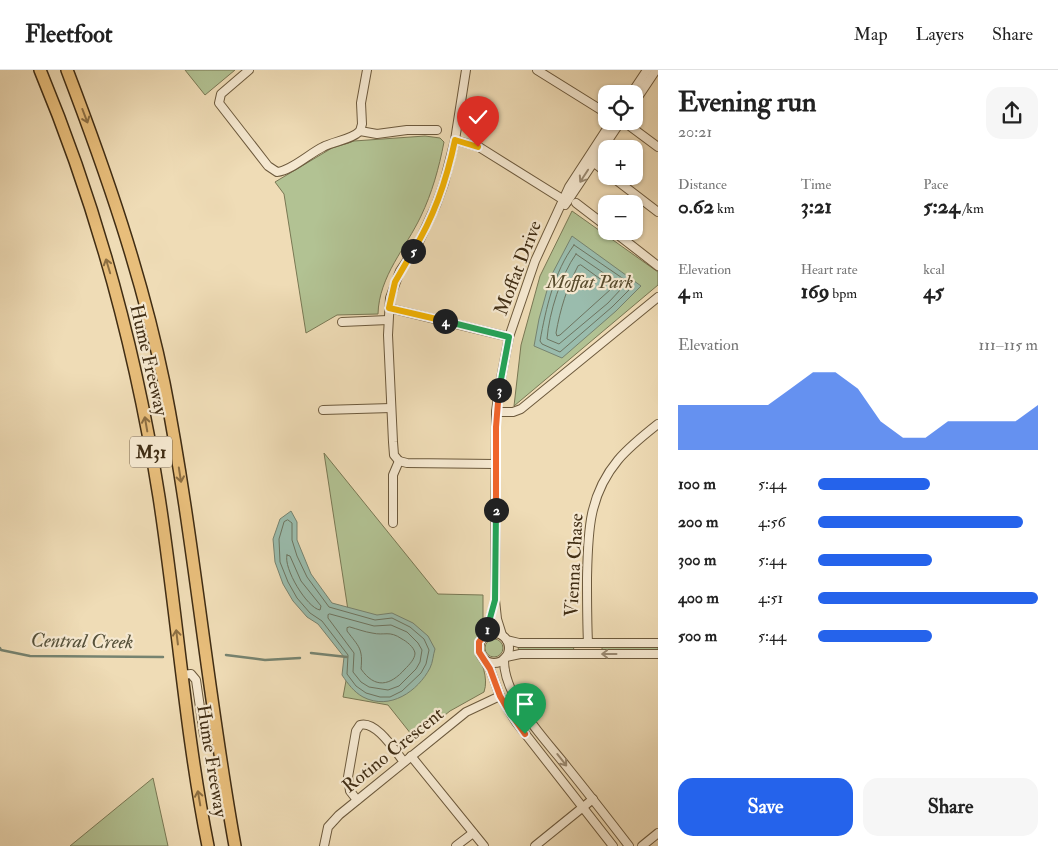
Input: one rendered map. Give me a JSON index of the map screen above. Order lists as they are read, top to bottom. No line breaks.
{"streets":{"highway":["Hume Freeway","M31"],"street":["Moffat Drive","Vienna Chase","Rotino Crescent"]},"water":["Central Creek"],"parks":["Moffat Park"],"page":{"header":"Fleetfoot","nav":["Map","Layers","Share"],"heading":["Evening run","20:21"],"map_buttons":["+","−"],"stats":[["Distance","0.62 km"],["Time","3:21"],["Pace","5:24 /km"],["Elevation","4 m"],["Heart rate","169 bpm"],["kcal","45"]],"pins":["5","4","3","2","1"],"chart":["Elevation","111–115 m"],"list":[{"name":"100 m","note":"5:44"},{"name":"200 m","note":"4:56"},{"name":"300 m","note":"5:44"},{"name":"400 m","note":"4:51"},{"name":"500 m","note":"5:44"}],"buttons":["Save","Share"]}}
